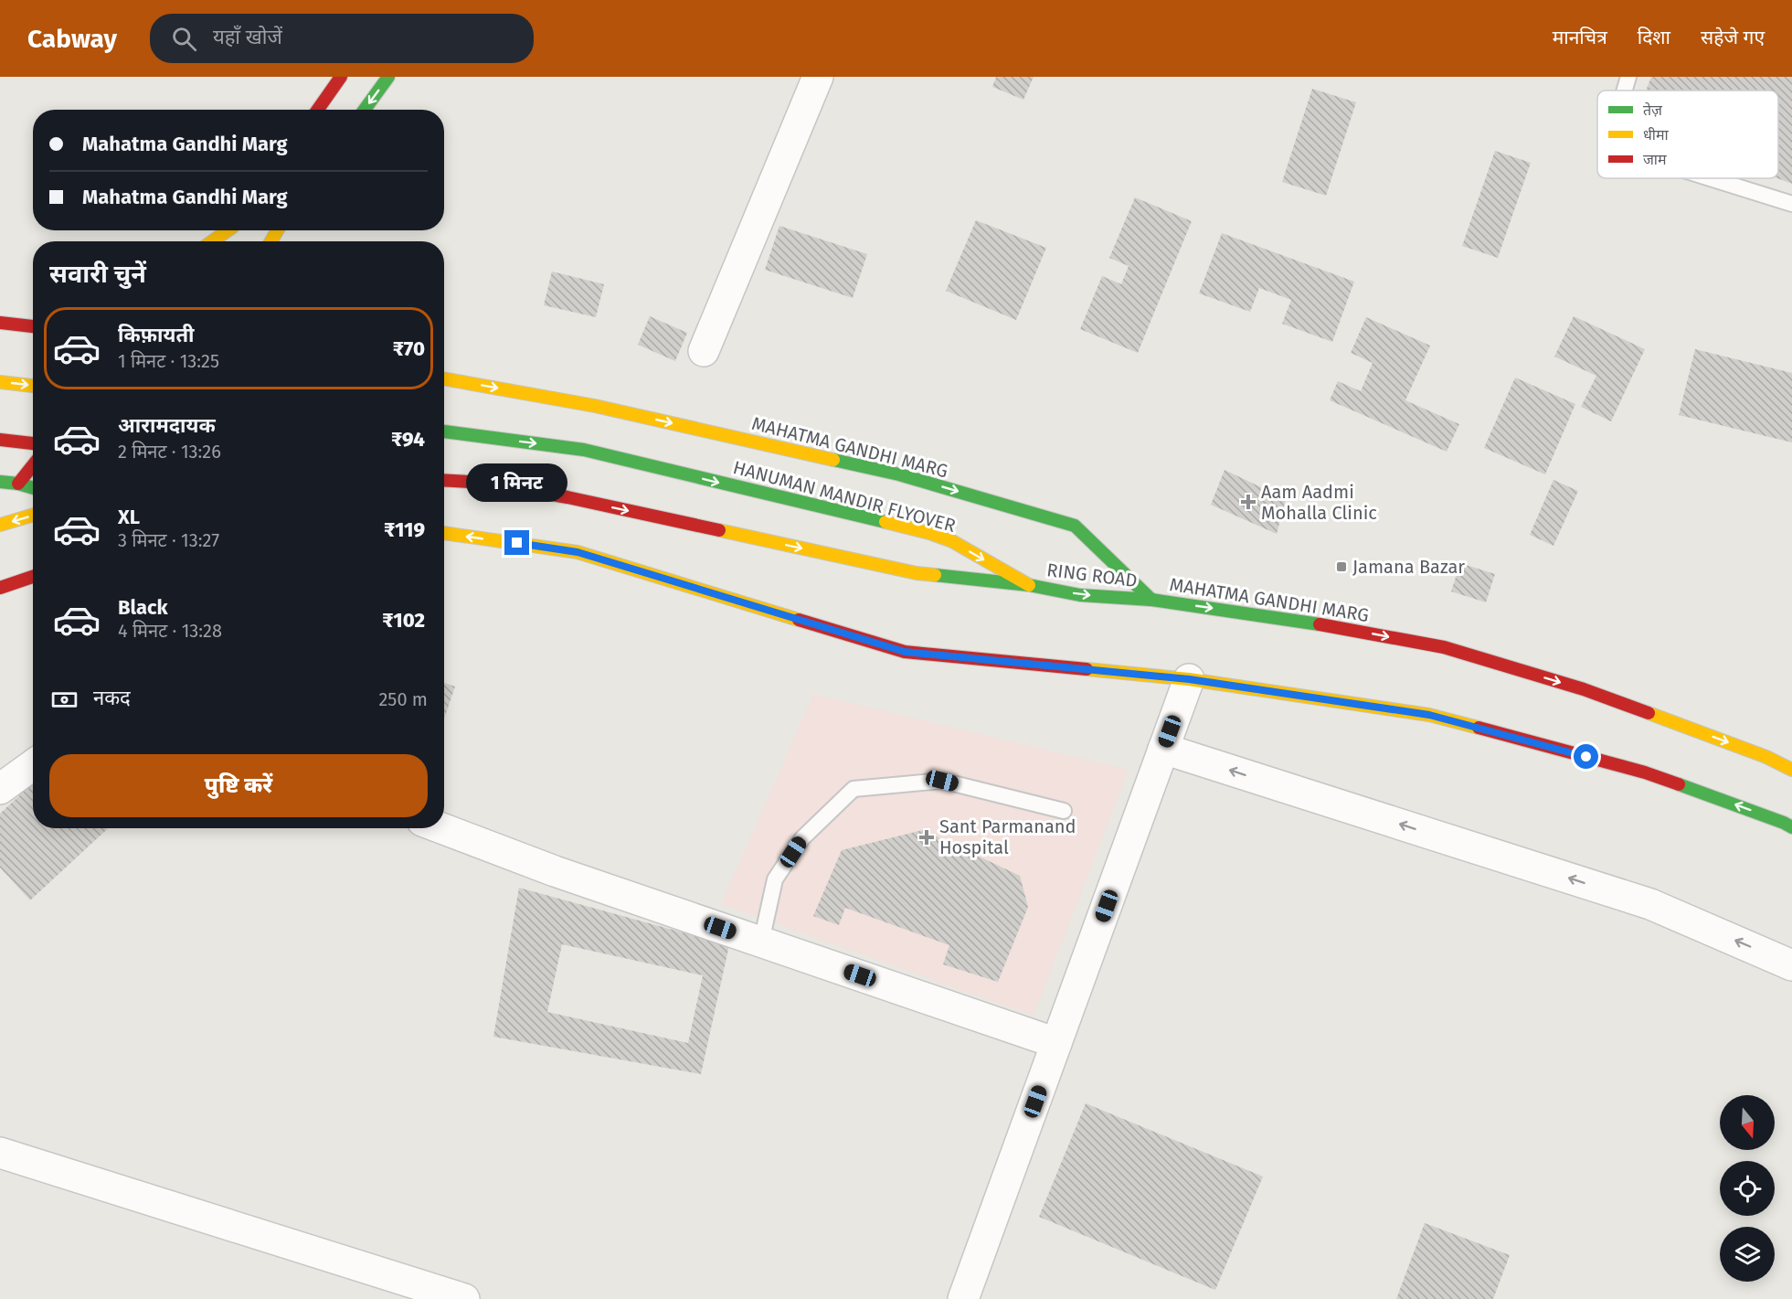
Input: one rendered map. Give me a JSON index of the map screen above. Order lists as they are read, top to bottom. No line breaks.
{"streets":{"main road":["MAHATMA GANDHI MARG","HANUMAN MANDIR FLYOVER","RING ROAD"]},"crossings":[["MAHATMA GANDHI MARG","RING ROAD"],["HANUMAN MANDIR FLYOVER","RING ROAD"]],"places":{"health":["Aam Aadmi Mohalla Clinic","Sant Parmanand Hospital"],"transit":["Jamana Bazar"]},"legend":["तेज़","धीमा","जाम"],"north":"bottom","page":{"header":"Cabway","search":"यहाँ खोजें","nav":["मानचित्र","दिशा","सहेजे गए"],"banner":["Mahatma Gandhi Marg","Mahatma Gandhi Marg"],"heading":"सवारी चुनें","list":[{"name":"किफ़ायती","note":"1 मिनट · 13:25","value":"₹70"},{"name":"आरामदायक","note":"2 मिनट · 13:26","value":"₹94"},{"name":"XL","note":"3 मिनट · 13:27","value":"₹119"},{"name":"Black","note":"4 मिनट · 13:28","value":"₹102"}],"bubble":"1 मिनट","pay":["नकद","250 m"],"buttons":"पुष्टि करें"}}
